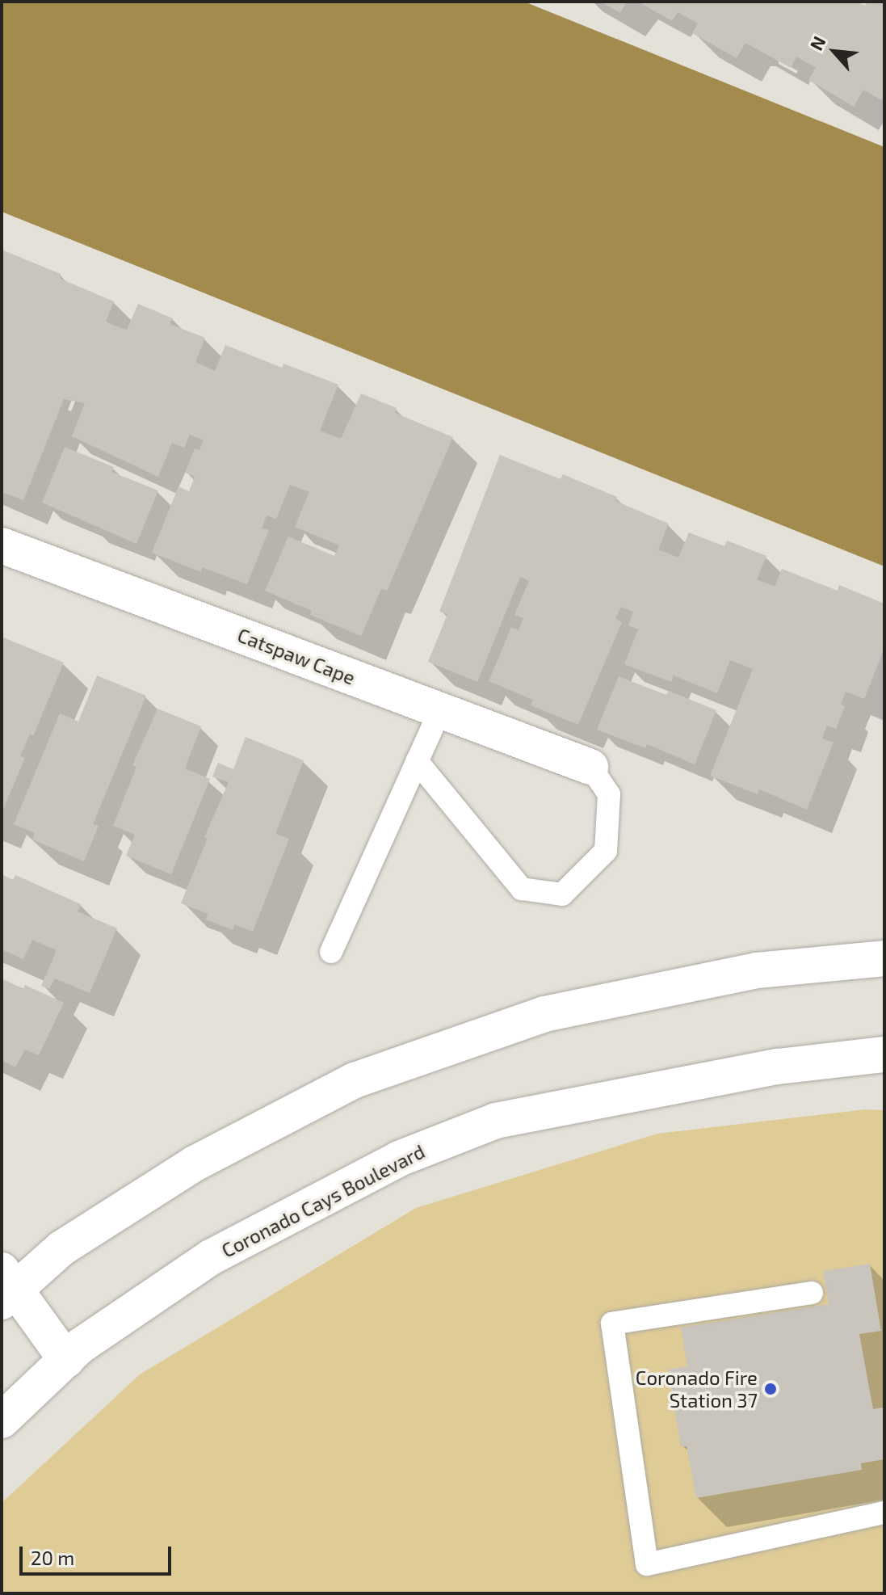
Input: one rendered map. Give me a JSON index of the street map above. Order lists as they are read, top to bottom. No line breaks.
{"streets":{"street":["Catspaw Cape","Coronado Cays Boulevard"]},"places":["Coronado Fire Station 37"],"scale_bar":"20 m","north":"top left"}
